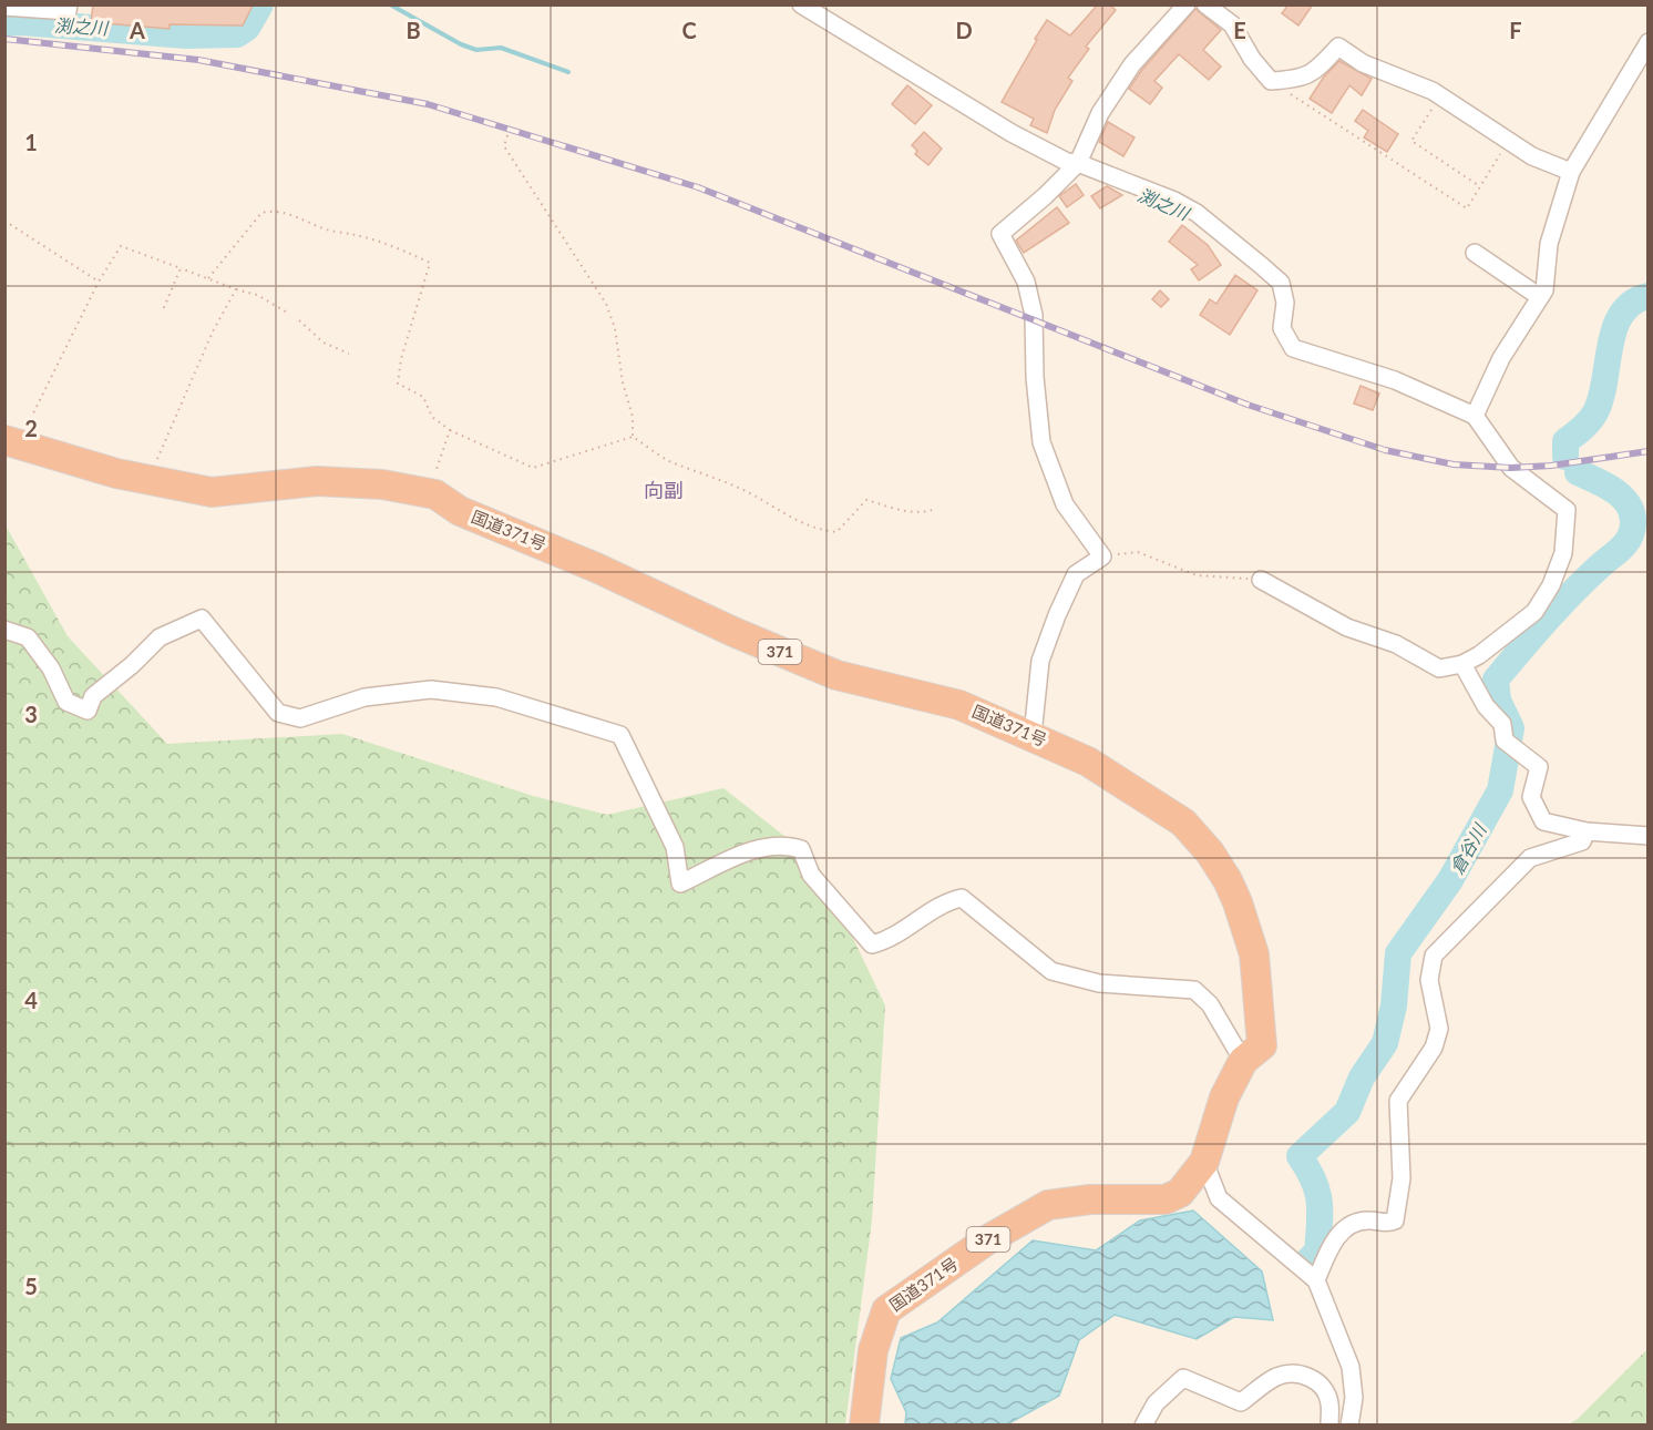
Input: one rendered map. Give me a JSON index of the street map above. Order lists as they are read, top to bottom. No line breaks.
{"streets":{"highway":["国道371号","371"]},"districts":["向副"],"water":["渕之川","倉谷川"],"grid":{"columns":["A","B","C","D","E","F"],"rows":["1","2","3","4","5"]}}
